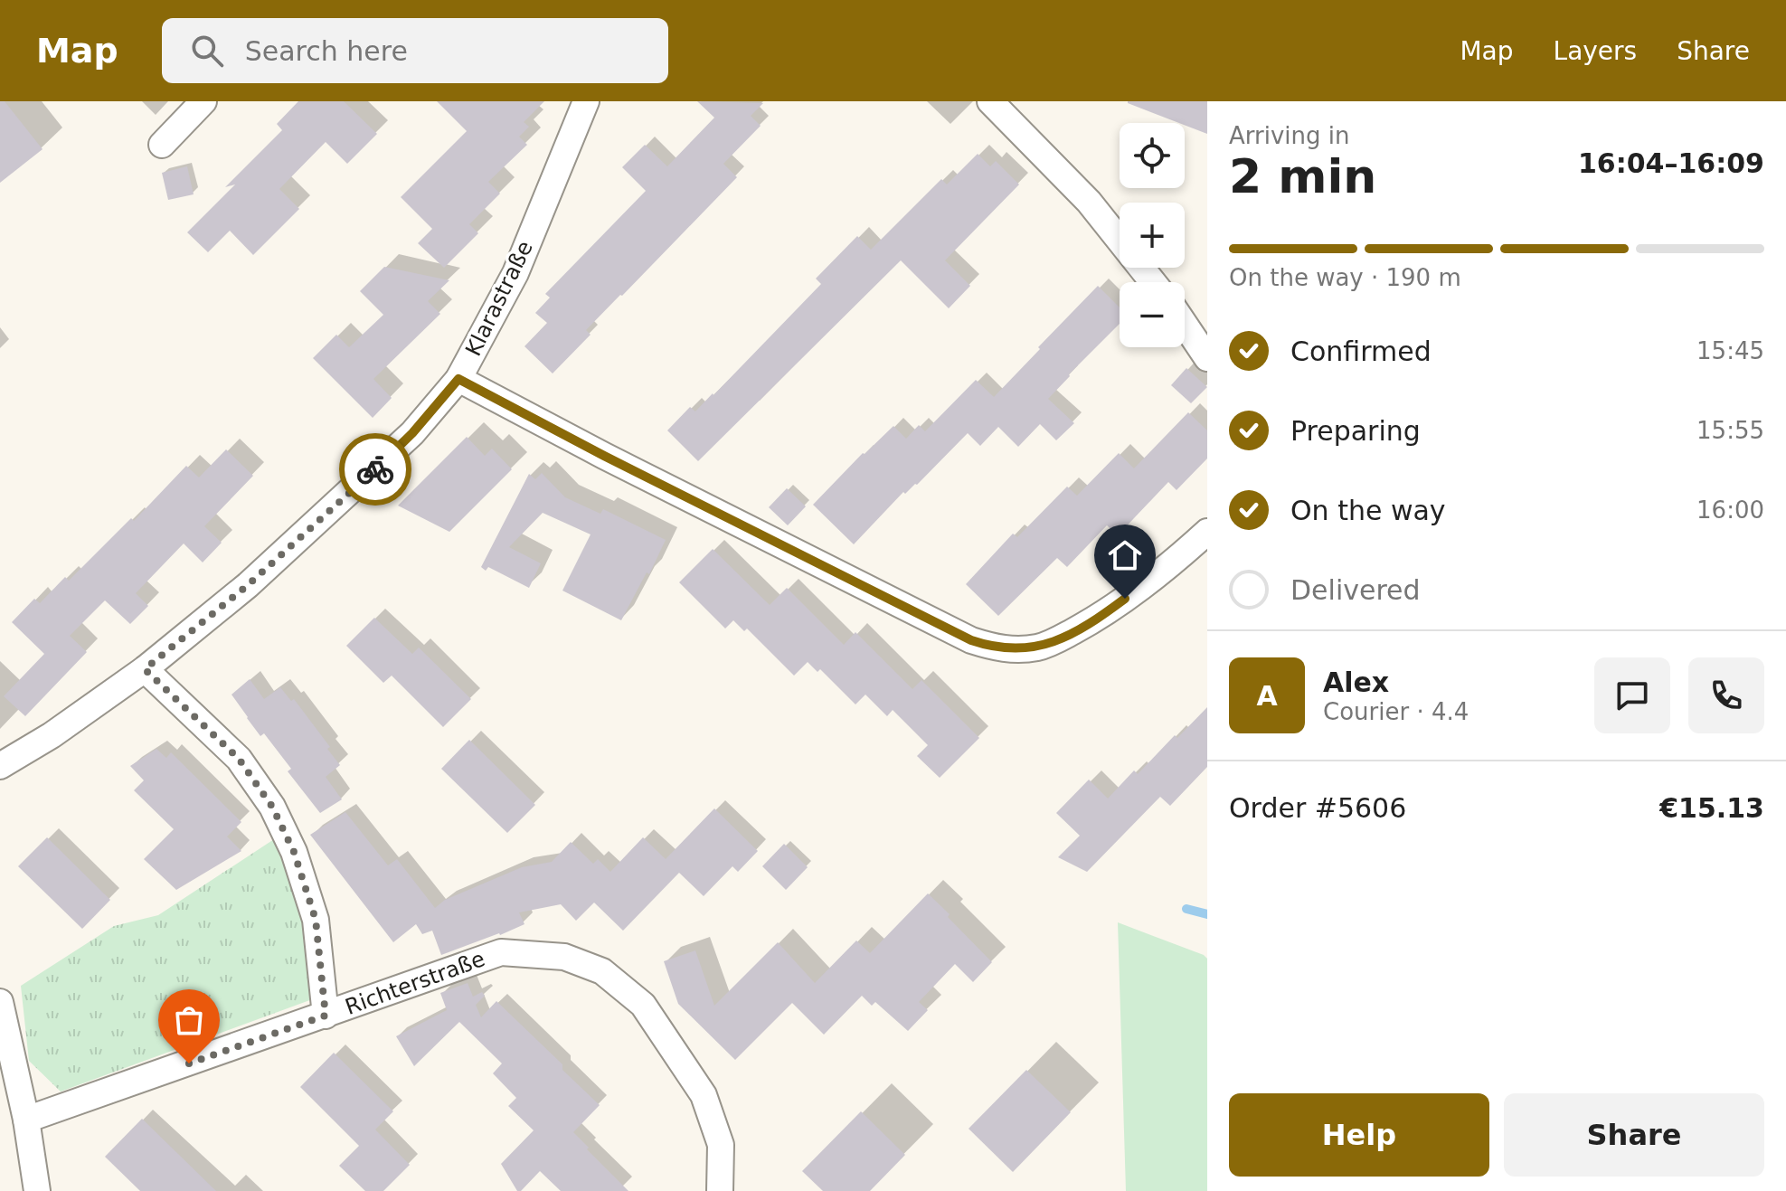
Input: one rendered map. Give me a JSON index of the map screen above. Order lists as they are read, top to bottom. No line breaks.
{"streets":{"street":["Klarastraße","Richterstraße"]},"page":{"header":"Map","search":"Search here","nav":["Map","Layers","Share"],"heading":["2 min","Arriving in","16:04–16:09"],"panel":["Alex","Courier · 4.4","Order #5606","€15.13"],"map_buttons":["+","−"],"bar":"On the way · 190 m","list":[["Confirmed","15:45"],["Preparing","15:55"],["On the way","16:00"],"Delivered"],"round":"A","buttons":["Help","Share"]}}
